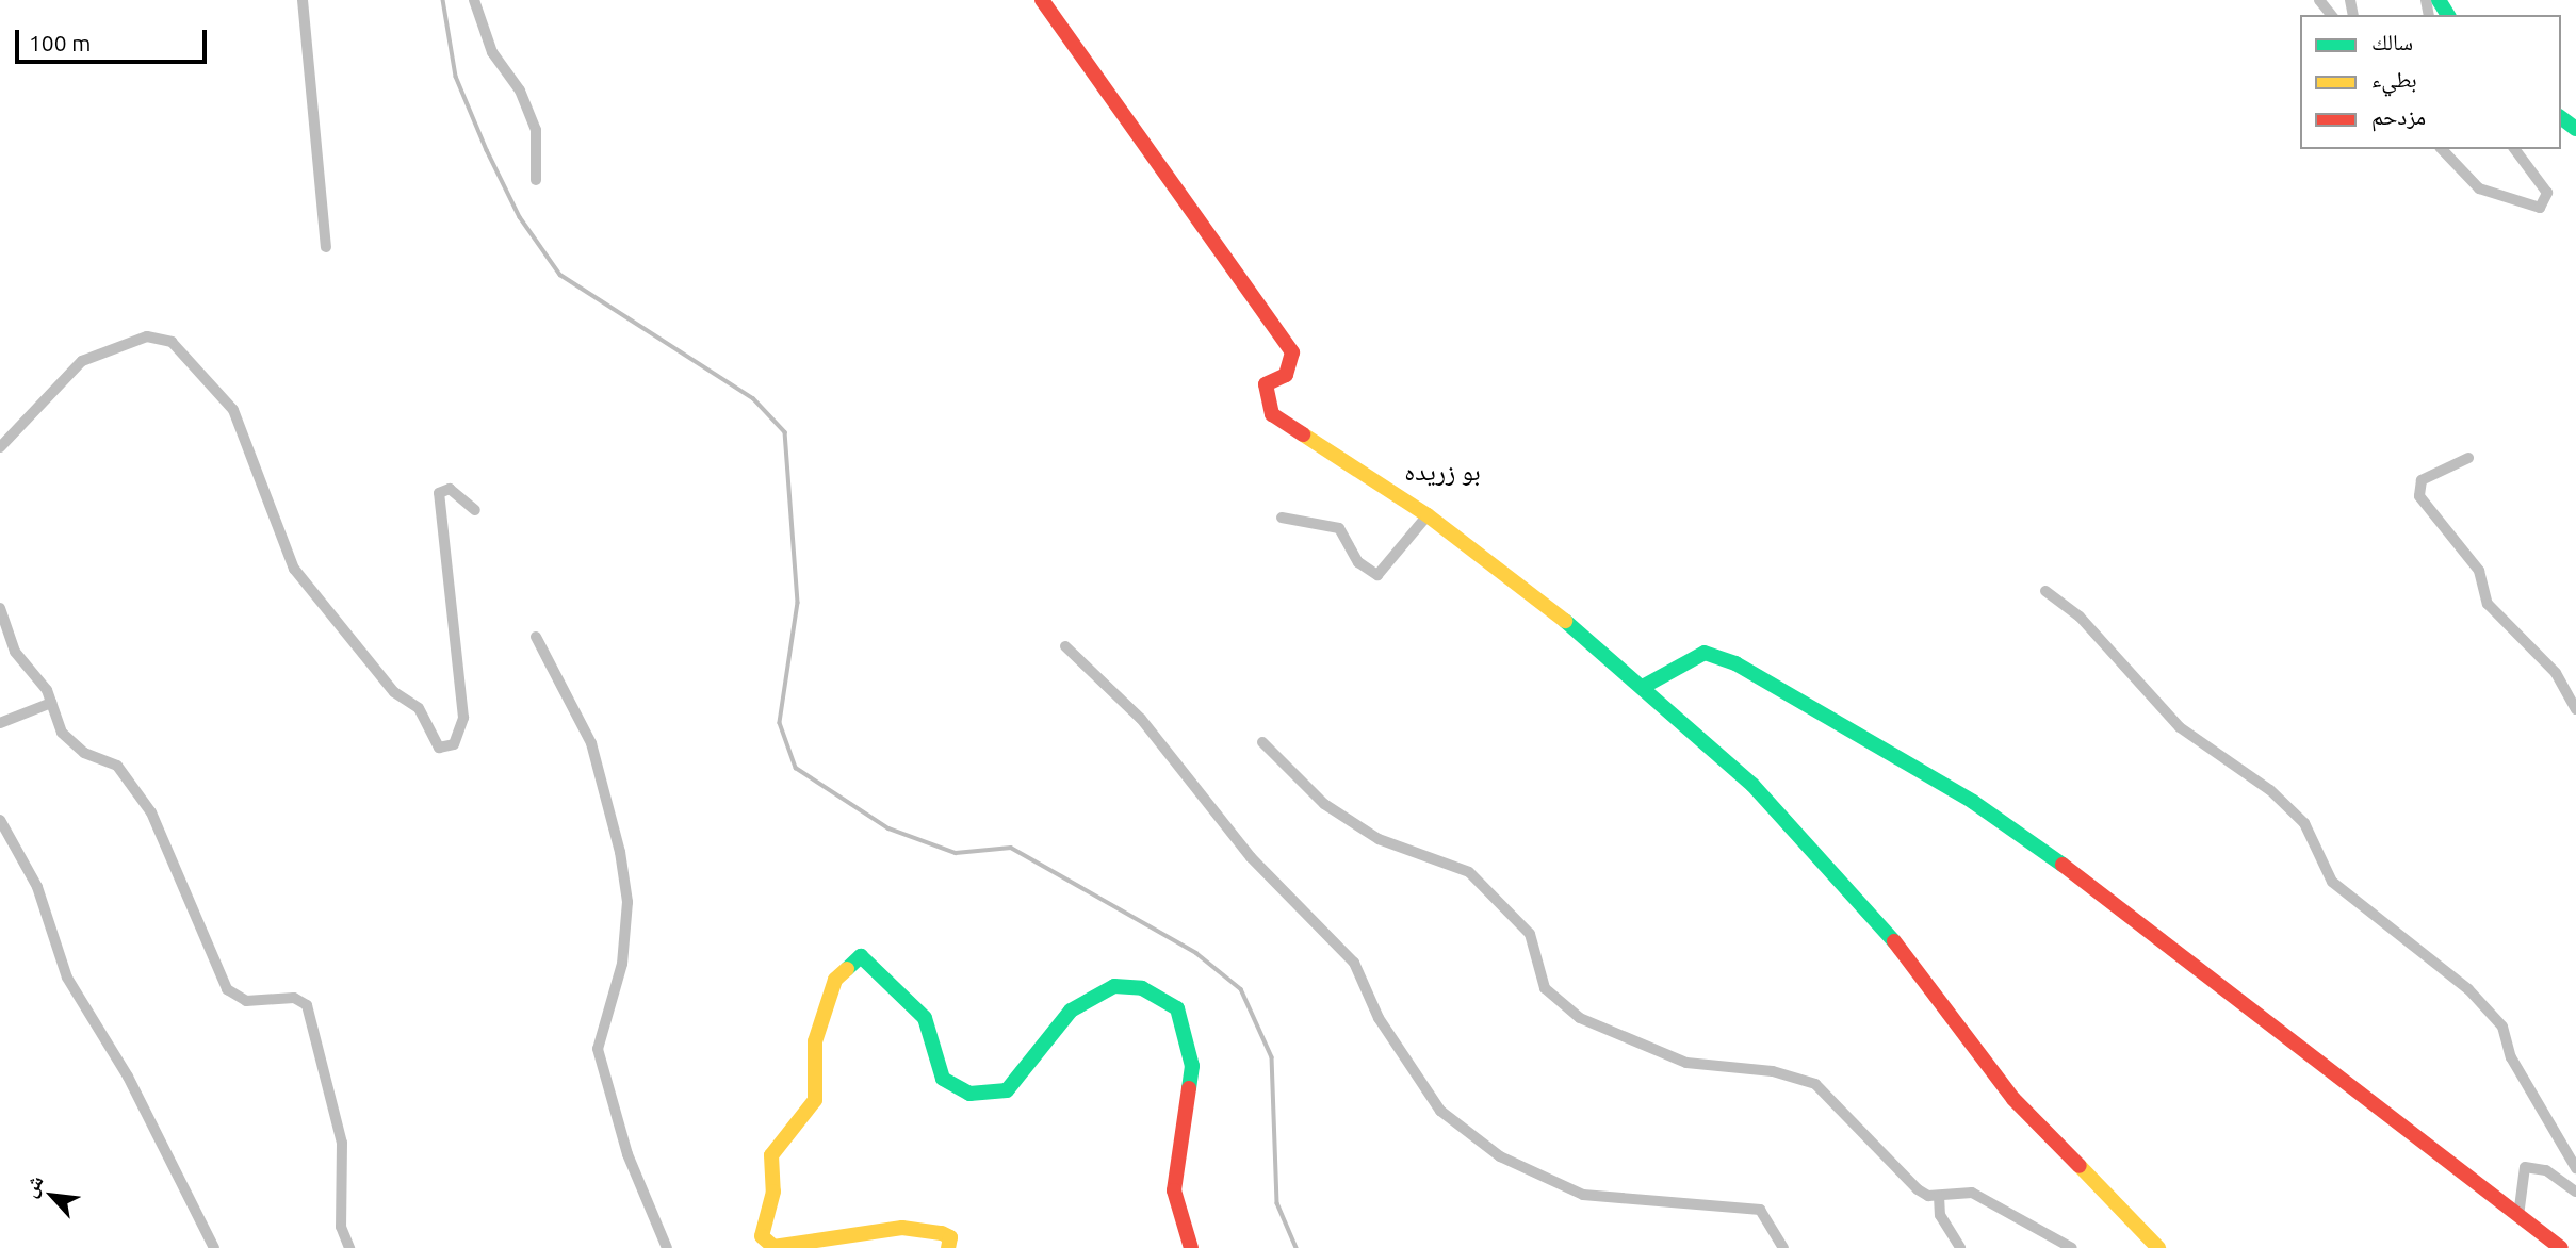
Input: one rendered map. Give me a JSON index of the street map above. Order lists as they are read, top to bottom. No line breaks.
{"districts":["بو زريده"],"legend":["سالك","بطيء","مزدحم"],"scale_bar":"100 m","north":"top left"}
